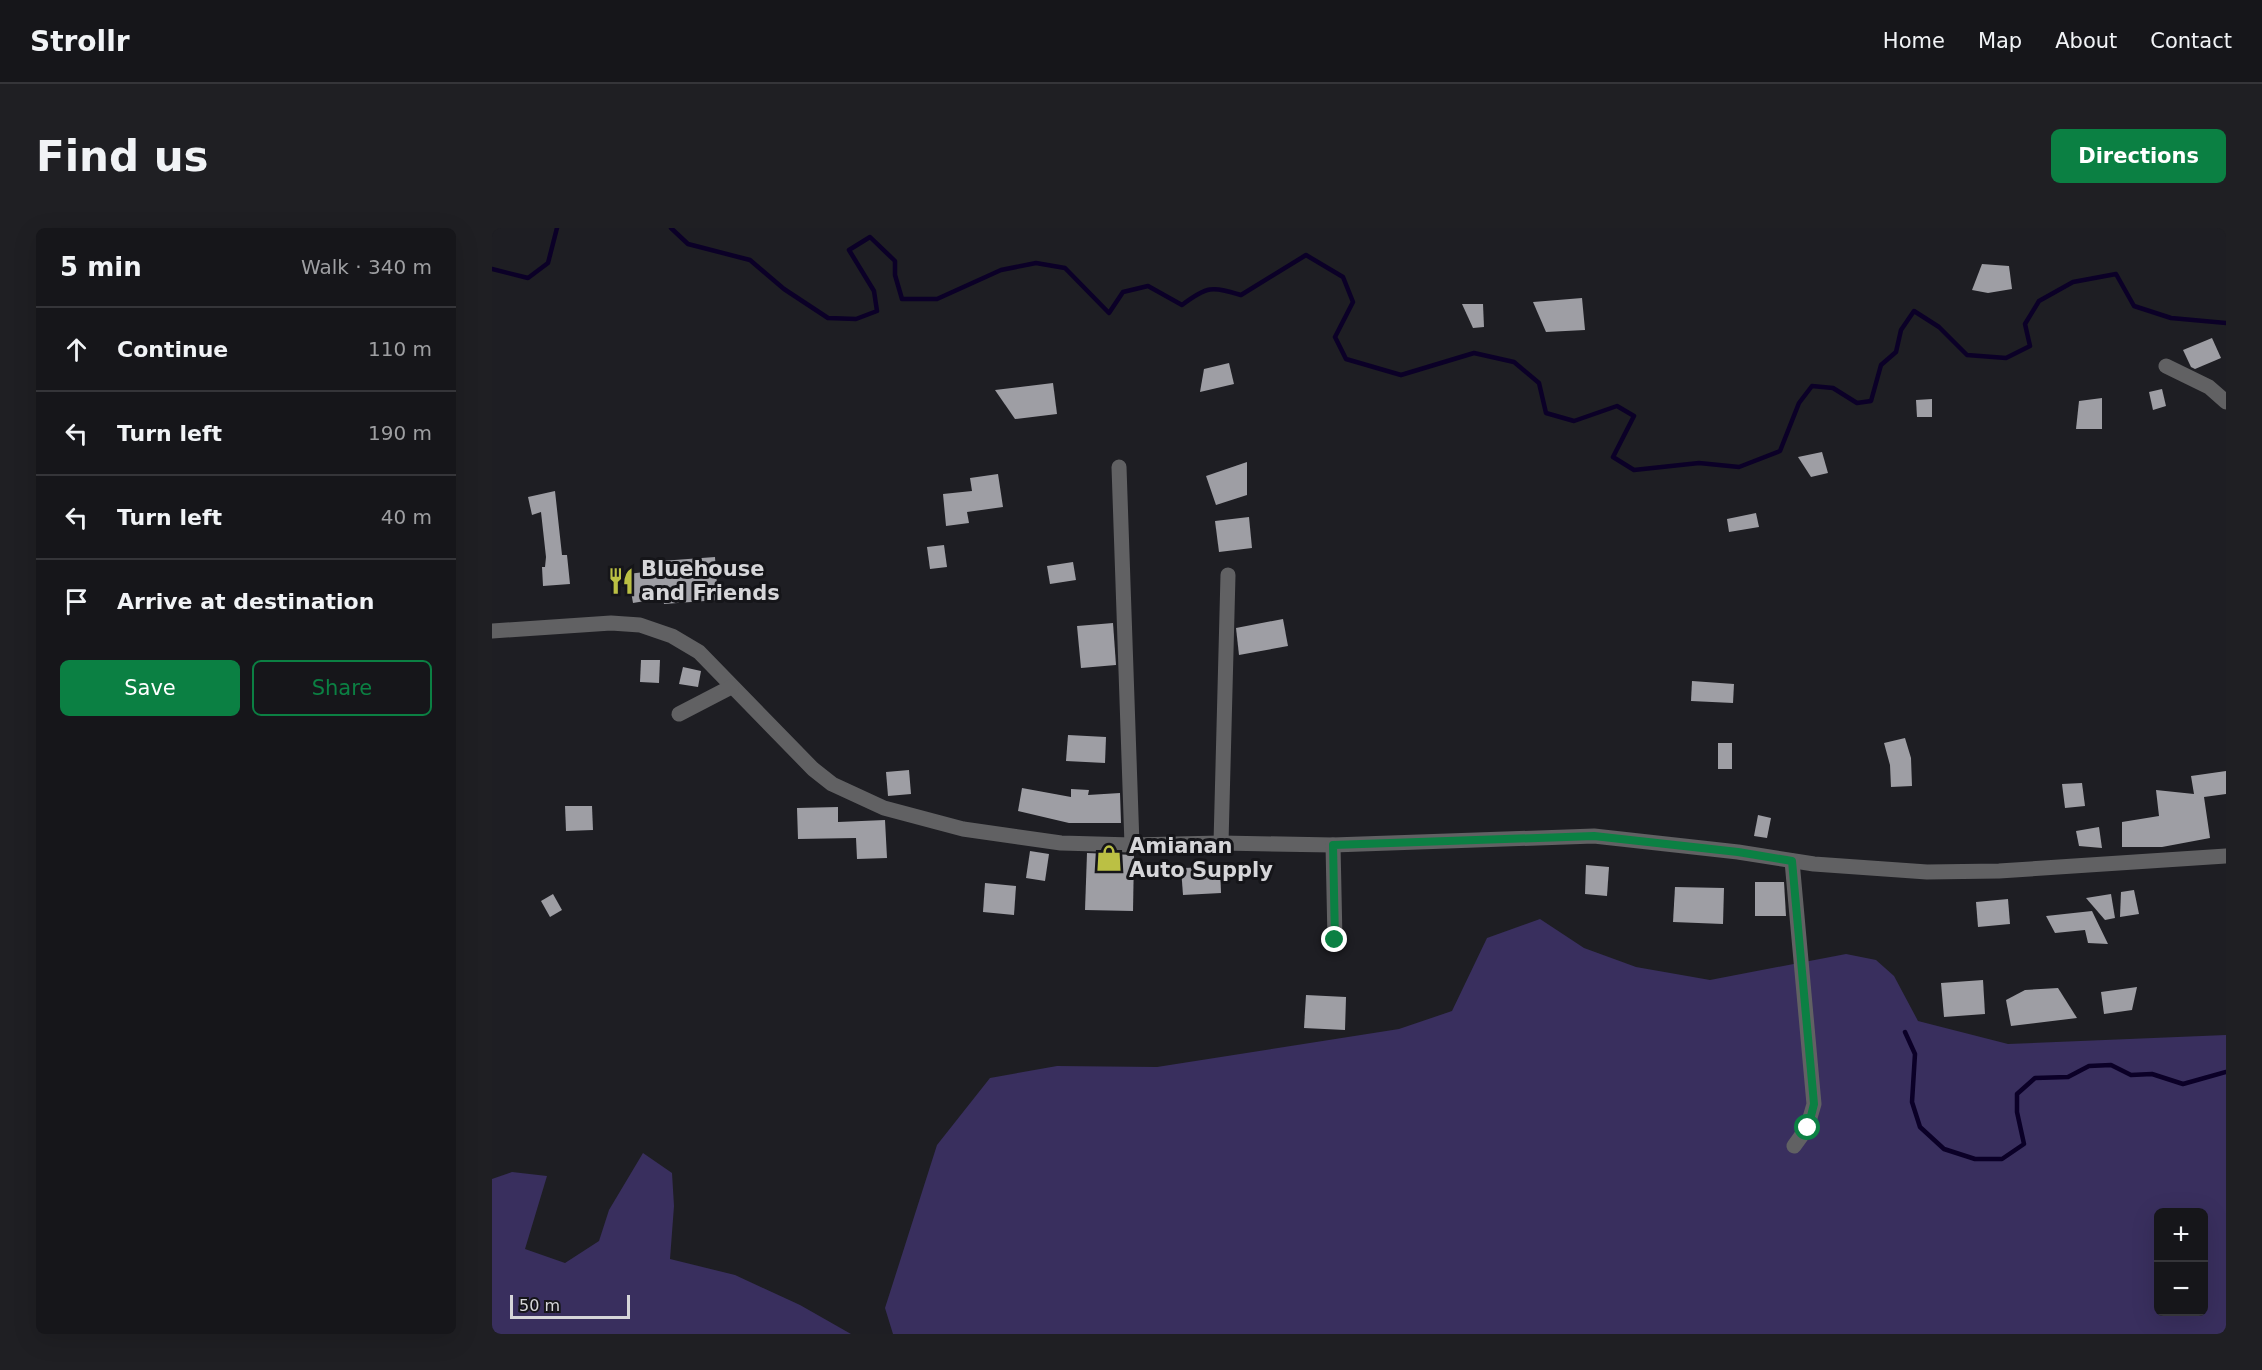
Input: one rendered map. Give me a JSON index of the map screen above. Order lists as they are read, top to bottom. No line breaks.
{"places":{"restaurant":["Bluehouse and Friends"],"shop":["Amianan Auto Supply"]},"scale_bar":"50 m","page":{"header":"Strollr","nav":["Home","Map","About","Contact"],"buttons":["Directions",["Save","Share"]],"title":"Find us","heading":["5 min","Walk · 340 m"],"list":[["Continue","110 m"],["Turn left","190 m"],["Turn left","40 m"],"Arrive at destination"],"map_buttons":["+","−"],"scale":"50 m"}}
